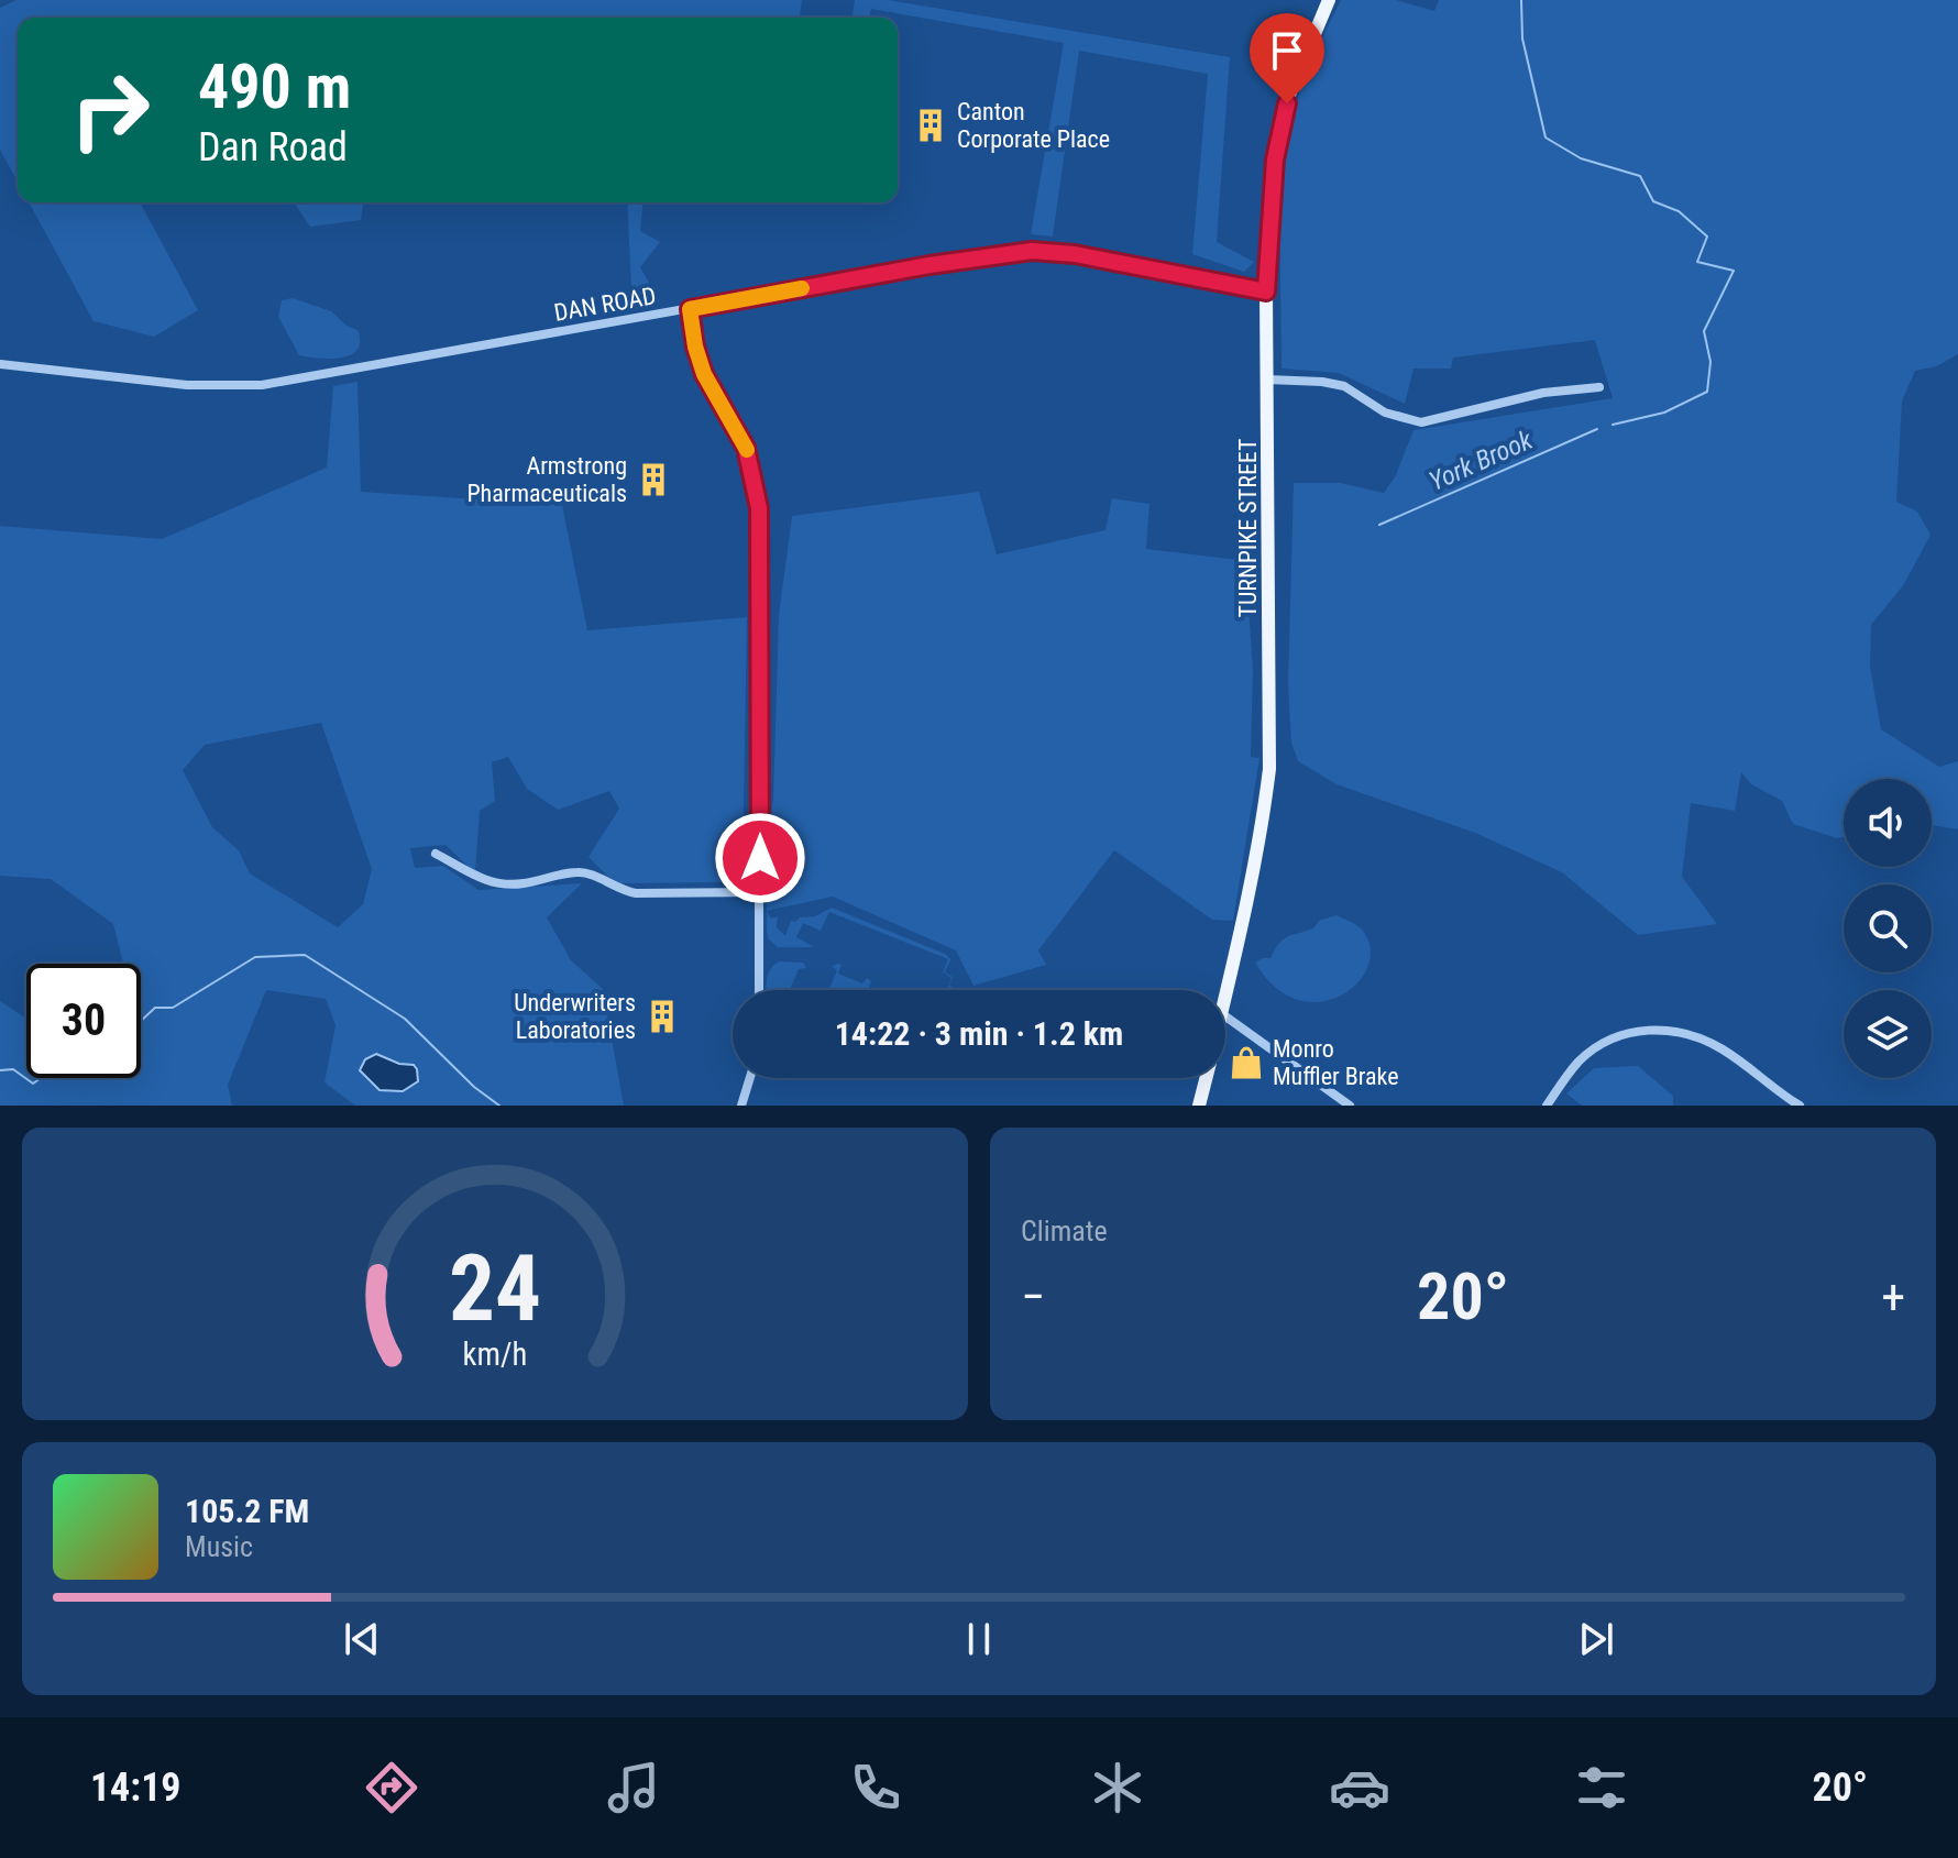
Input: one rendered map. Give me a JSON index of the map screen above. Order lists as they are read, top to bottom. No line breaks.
{"streets":{"main road":["TURNPIKE STREET"],"street":["DAN ROAD"]},"crossings":[["DAN ROAD","TURNPIKE STREET"]],"water":["York Brook"],"places":{"building":["Canton Corporate Place","Armstrong Pharmaceuticals","Underwriters Laboratories"],"shop":["Monro Muffler Brake"]},"page":{"turn":["490 m","Dan Road"],"limit":"30","trip":"14:22 · 3 min · 1.2 km","tile":"Climate","heat":["−","20°","+"],"song":["105.2 FM","Music"],"tabs":["14:19","20°"],"gauge":["24","km/h"]}}
